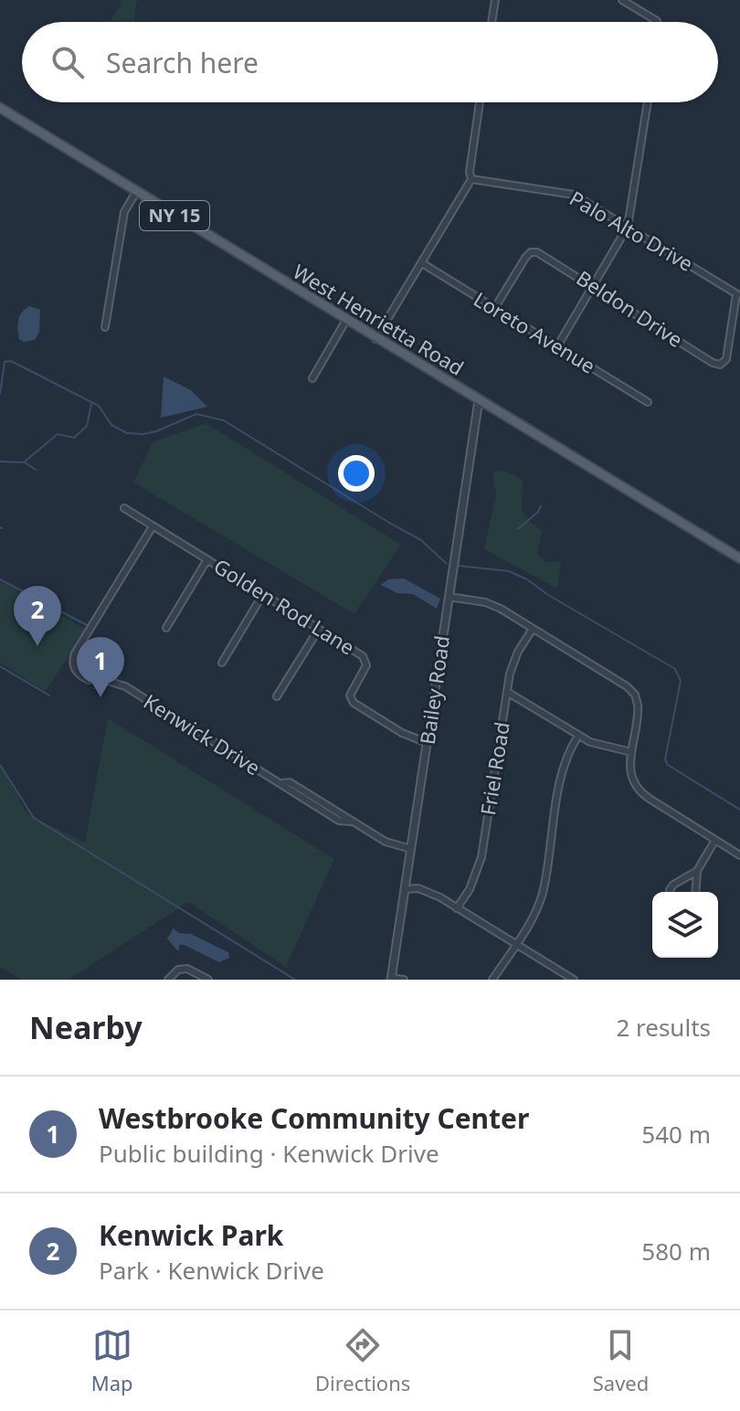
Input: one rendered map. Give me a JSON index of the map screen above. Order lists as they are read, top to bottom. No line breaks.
{"streets":{"main road":["NY 15","West Henrietta Road"],"street":["Palo Alto Drive","Beldon Drive","Loreto Avenue","Golden Rod Lane","Bailey Road","Kenwick Drive","Friel Road"]},"crossings":[["Palo Alto Drive","Beldon Drive"],["Beldon Drive","Loreto Avenue"],["West Henrietta Road","Bailey Road"],["Golden Rod Lane","Bailey Road"],["Golden Rod Lane","Kenwick Drive"],["Bailey Road","Kenwick Drive"]],"page":{"search":"Search here","pins":["2","1"],"heading":["Nearby","2 results"],"list":[{"mark":"1","name":"Westbrooke Community Center","note":"Public building · Kenwick Drive","value":"540 m"},{"mark":"2","name":"Kenwick Park","note":"Park · Kenwick Drive","value":"580 m"}],"nav":["Map","Directions","Saved"]}}
